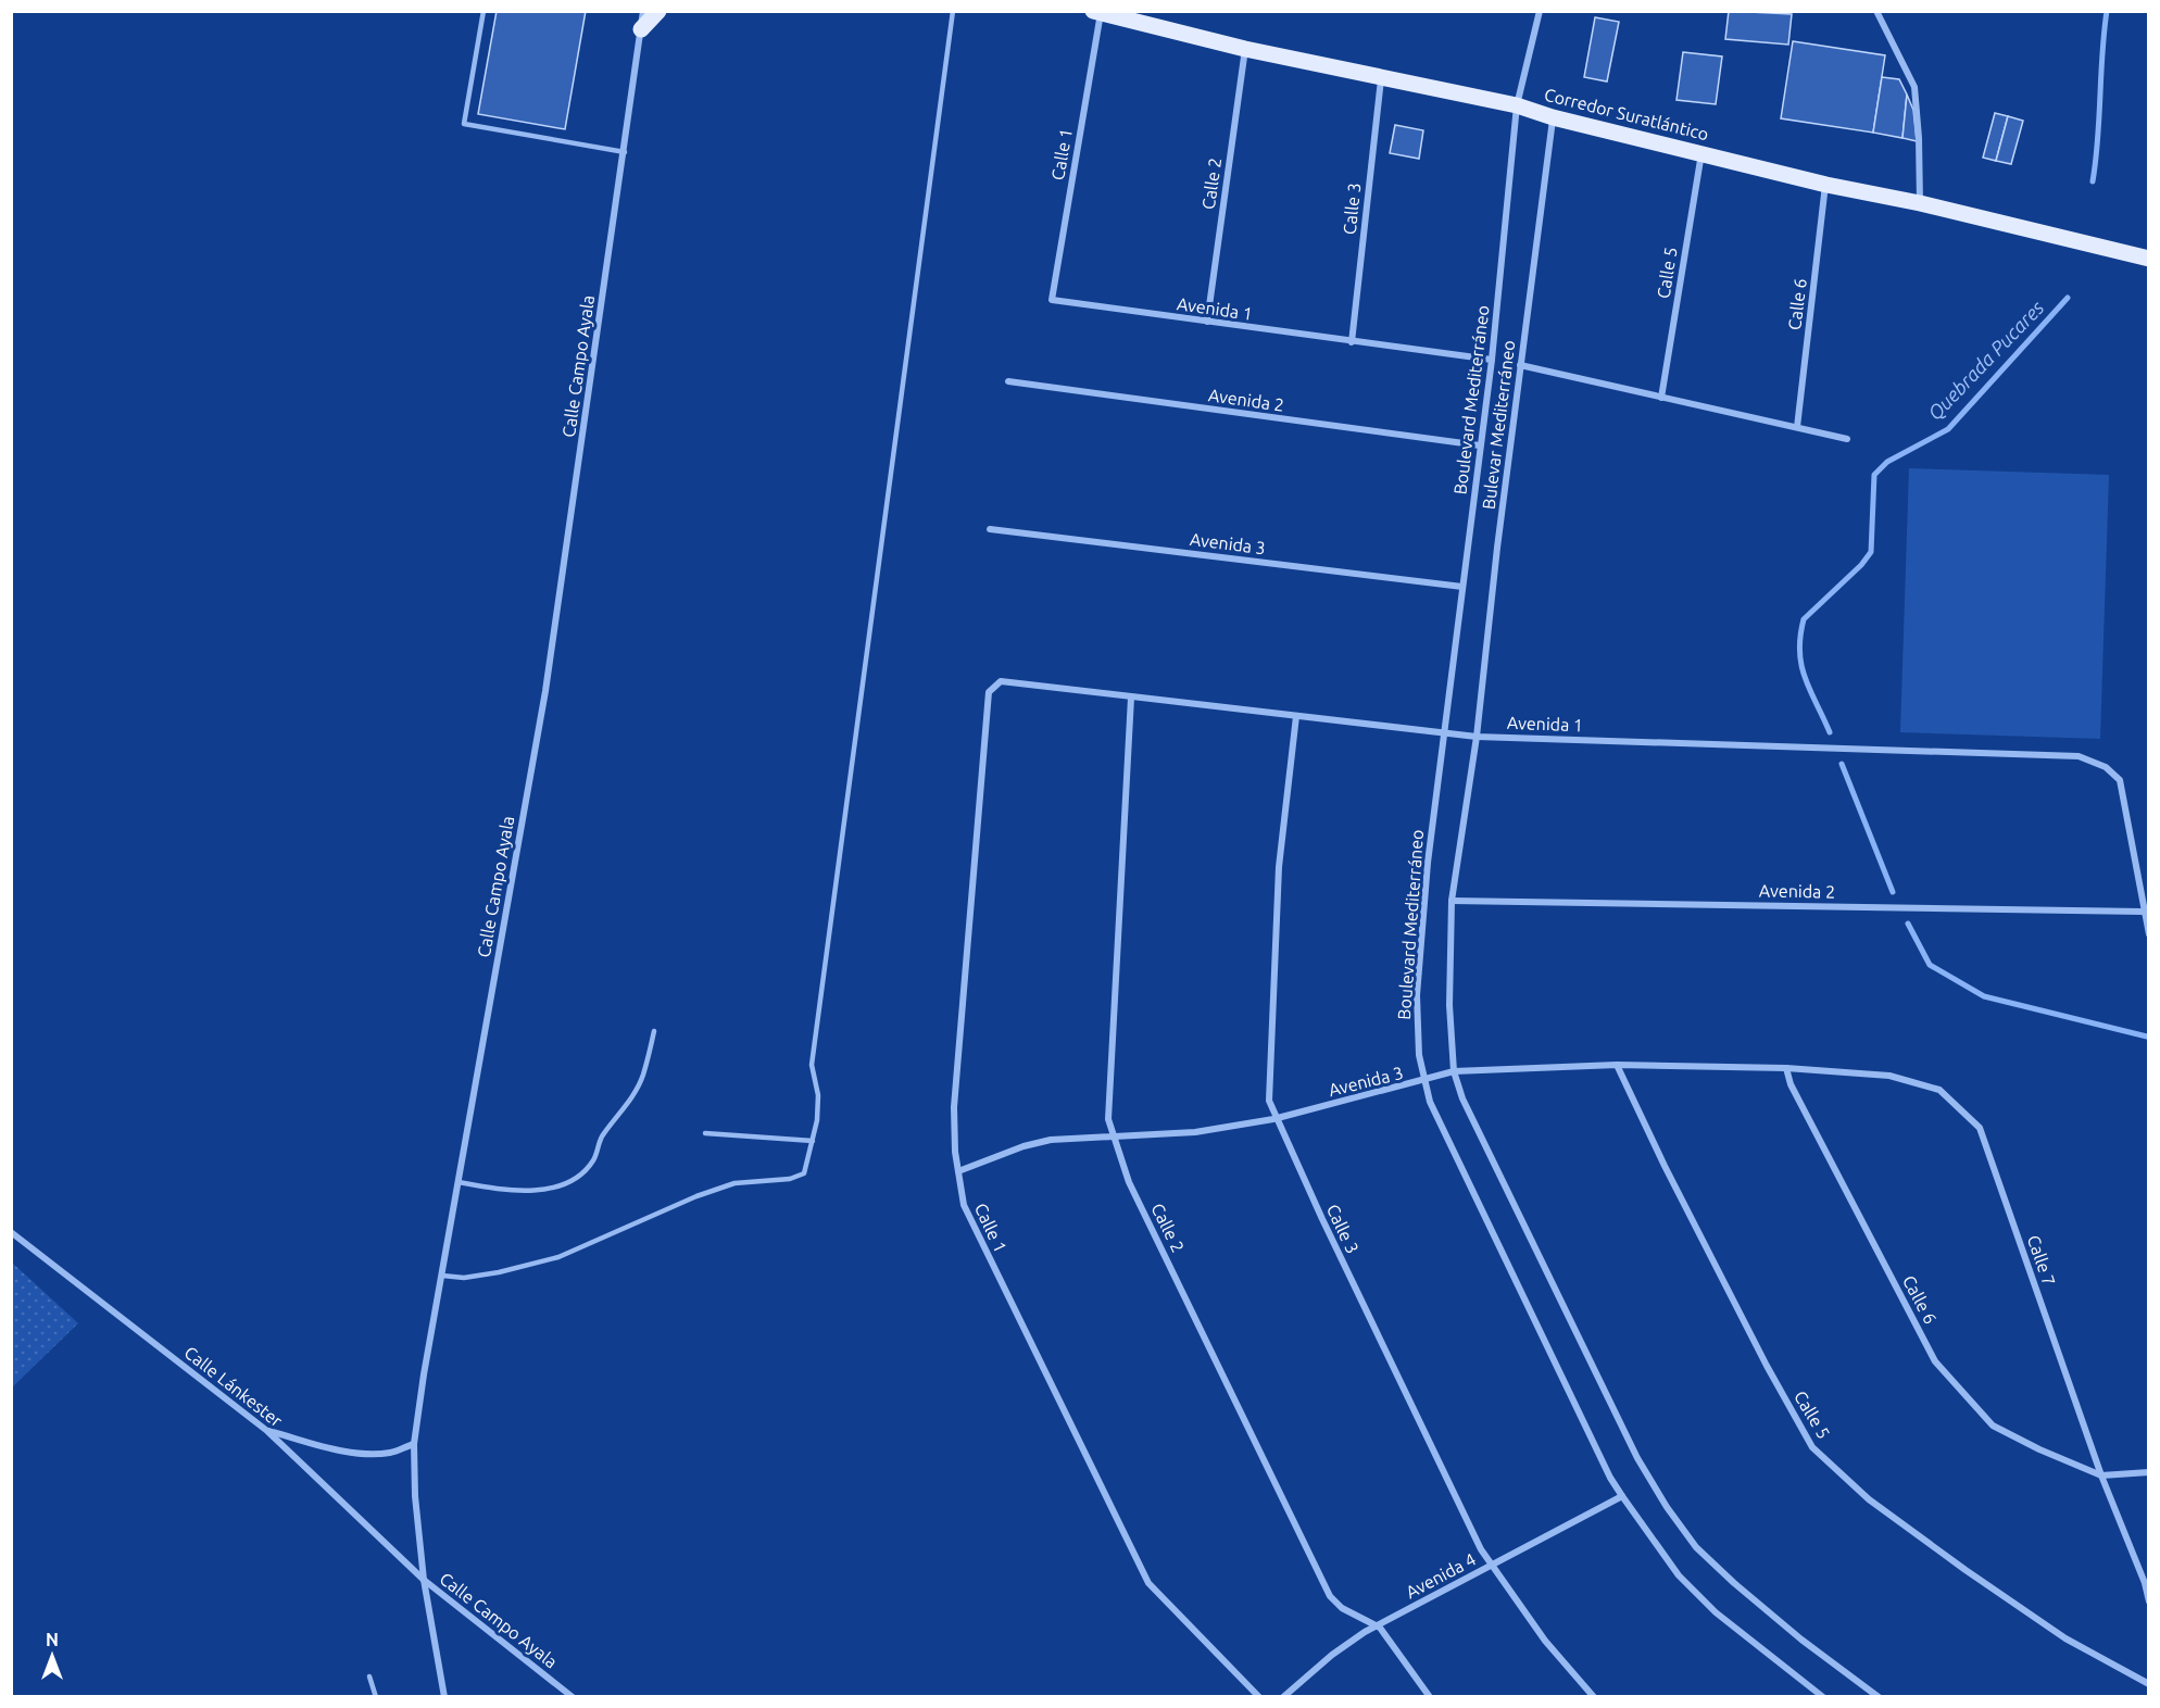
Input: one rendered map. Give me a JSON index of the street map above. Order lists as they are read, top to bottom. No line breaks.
{"streets":{"main road":["Corredor Suratlántico"],"street":["Calle 1","Calle 2","Calle 3","Calle 5","Calle 6","Avenida 1","Calle Campo Ayala","Avenida 2","Boulevard Mediterráneo","Bulevar Mediterráneo","Avenida 3","Calle 7","Calle Lánkester","Avenida 4"]},"crossings":[["Corredor Suratlántico","Calle 1"],["Corredor Suratlántico","Calle 2"],["Corredor Suratlántico","Calle 3"],["Corredor Suratlántico","Calle 5"],["Corredor Suratlántico","Calle 6"],["Corredor Suratlántico","Boulevard Mediterráneo"],["Corredor Suratlántico","Bulevar Mediterráneo"],["Calle 1","Avenida 1"],["Calle 1","Avenida 3"],["Calle 2","Avenida 1"],["Calle 2","Avenida 3"],["Calle 2","Avenida 4"],["Calle 3","Avenida 1"],["Calle 3","Avenida 3"],["Calle 3","Avenida 4"],["Calle 5","Avenida 3"],["Calle 6","Avenida 3"],["Calle 6","Calle 7"],["Avenida 1","Avenida 2"],["Avenida 1","Boulevard Mediterráneo"],["Avenida 1","Bulevar Mediterráneo"],["Calle Campo Ayala","Calle Lánkester"],["Avenida 2","Boulevard Mediterráneo"],["Boulevard Mediterráneo","Avenida 3"],["Boulevard Mediterráneo","Avenida 4"],["Avenida 3","Calle 7"]],"water":["Quebrada Pucares"],"north":"top"}
